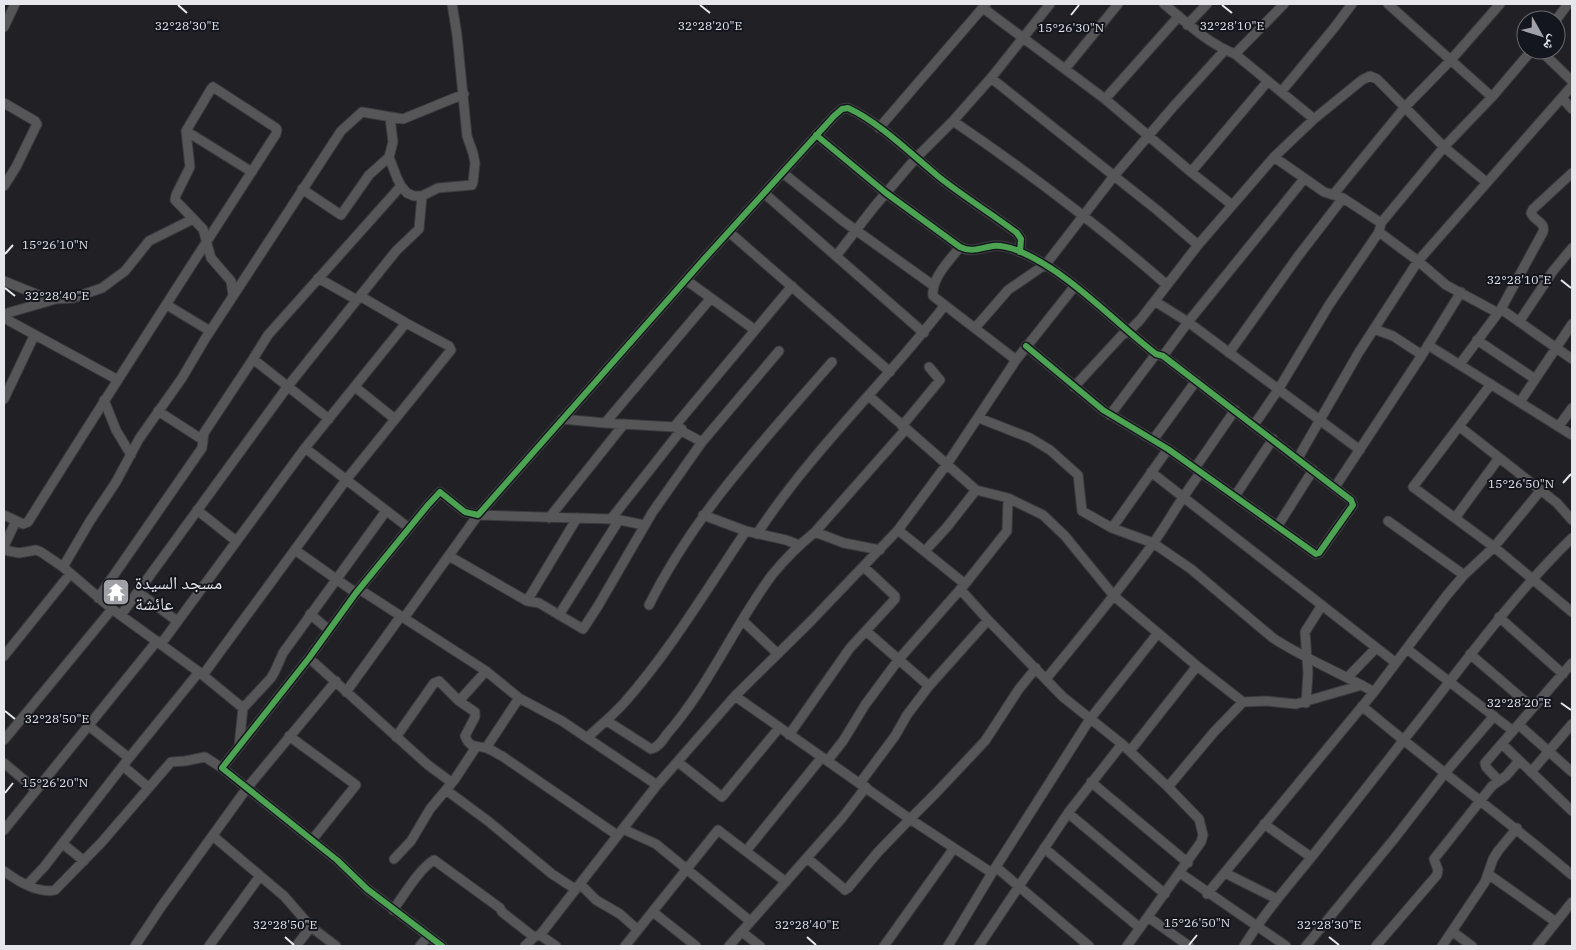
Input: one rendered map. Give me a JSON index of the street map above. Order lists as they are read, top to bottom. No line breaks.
{"places":{"temple":["مسجد السيدة عائشة"]},"north":"bottom right","coordinates":["32°28'30\"E","32°28'20\"E","32°28'10\"E","15°26'30\"N","15°26'10\"N","32°28'40\"E","15°26'50\"N","32°28'50\"E","15°26'20\"N"]}
